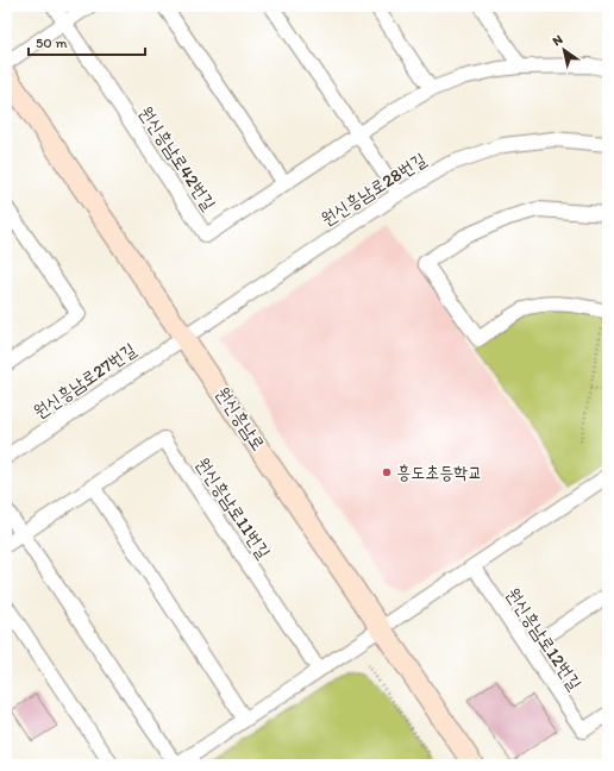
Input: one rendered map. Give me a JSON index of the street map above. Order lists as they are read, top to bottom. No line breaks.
{"streets":{"street":["원신흥남로42번길","원신흥남로28번길","원신흥남로27번길","원신흥남로","원신흥남로11번길","원신흥남로12번길"]},"crossings":[["원신흥남로28번길","원신흥남로27번길"],["원신흥남로28번길","원신흥남로"],["원신흥남로27번길","원신흥남로"]],"places":["흥도초등학교"],"scale_bar":"50 m","north":"top left"}
